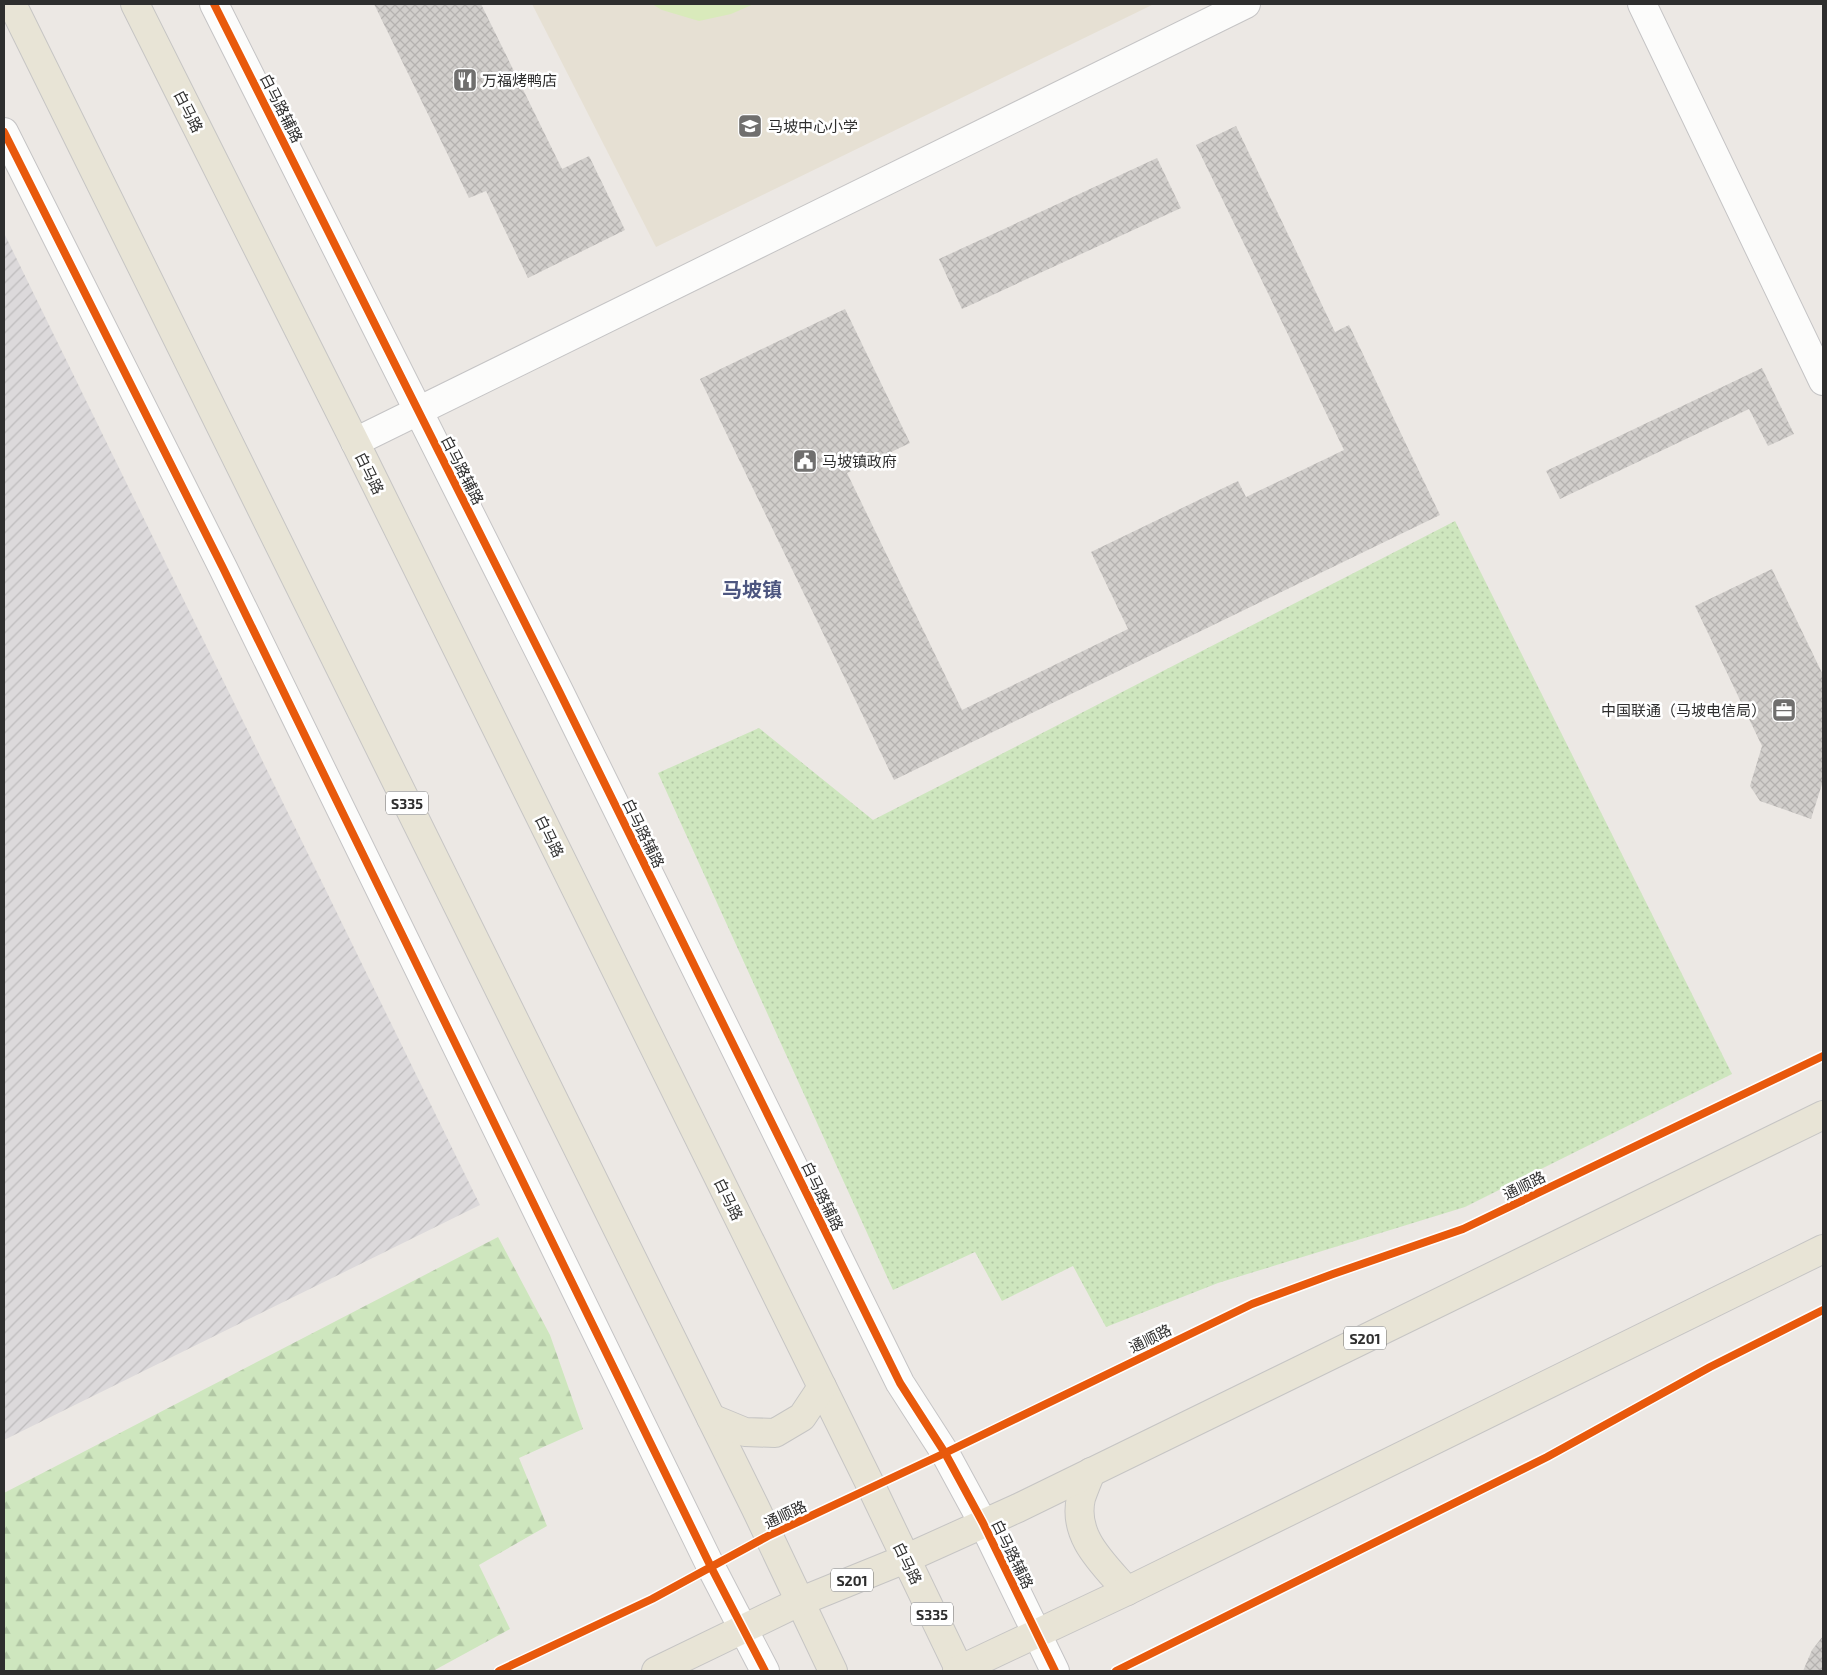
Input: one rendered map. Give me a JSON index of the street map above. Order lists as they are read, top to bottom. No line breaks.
{"streets":{"main road":["白马路","S335","S201"],"street":["白马路辅路"],"cycle path":["通顺路"]},"crossings":[["白马路辅路","S201"],["白马路","S201"],["S335","S201"]],"districts":["马坡镇"],"places":{"restaurant":["万福烤鸭店"],"school or university":["马坡中心小学"],"public building":["马坡镇政府"],"office":["中国联通（马坡电信局）"]}}
